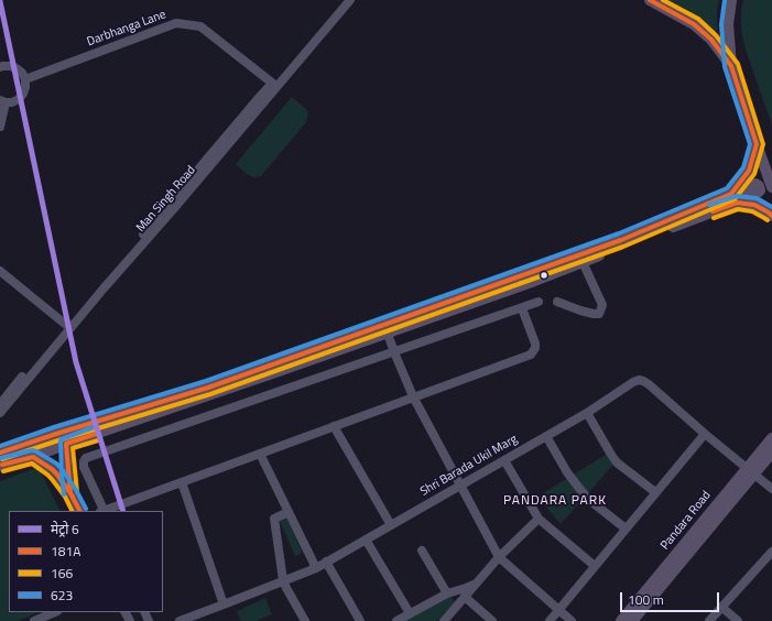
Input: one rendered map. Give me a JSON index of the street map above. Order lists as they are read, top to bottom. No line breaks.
{"streets":{"main road":["Pandara Road"],"street":["Darbhanga Lane","Man Singh Road","Shri Barada Ukil Marg"]},"crossings":[["Darbhanga Lane","Man Singh Road"],["Shri Barada Ukil Marg","Pandara Road"]],"districts":["PANDARA PARK"],"lines":["transit line 181A","transit line 166","transit line 623","metro line 6"],"legend":["मेट्रो 6","181A","166","623"],"scale_bar":"100 m"}
